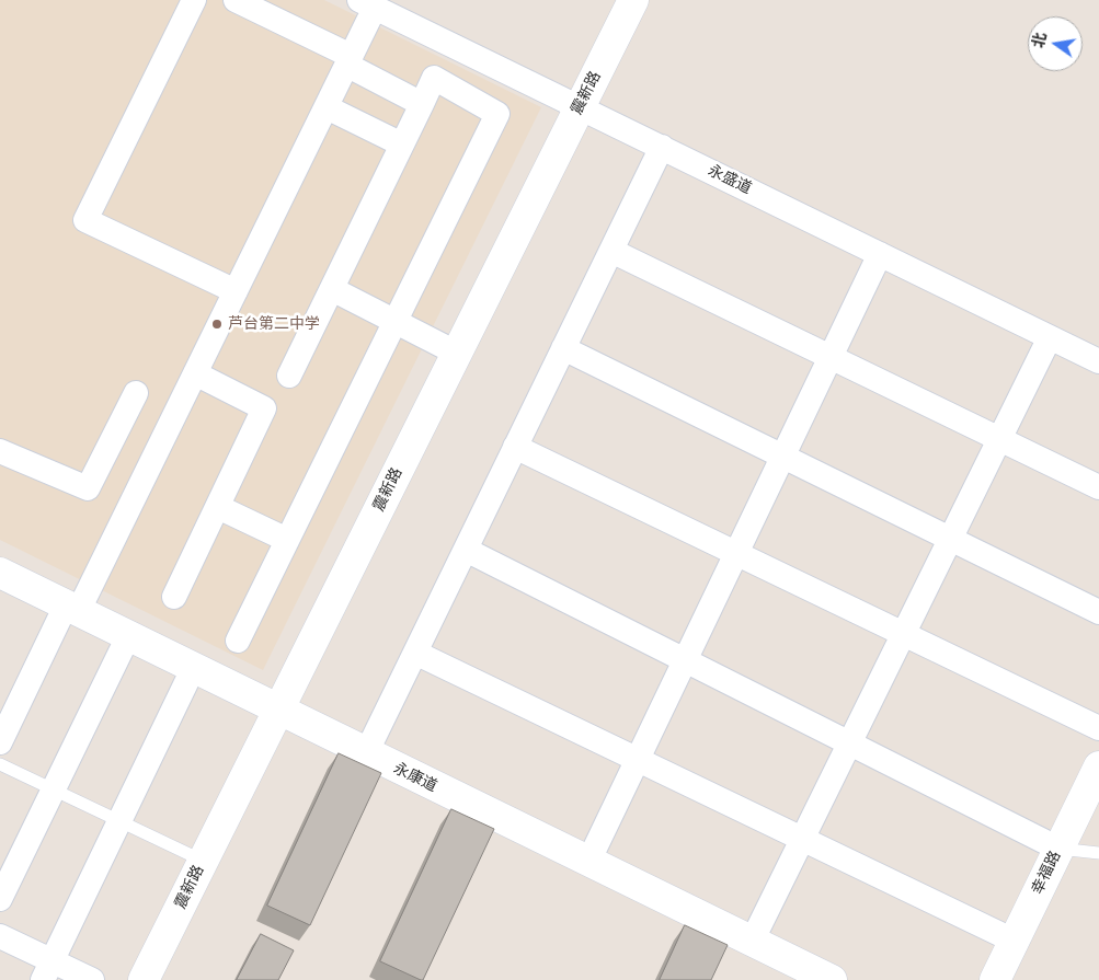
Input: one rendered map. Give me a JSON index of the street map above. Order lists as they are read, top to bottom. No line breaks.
{"streets":{"street":["震新路","永盛道","永康道","幸福路"]},"crossings":[["震新路","永盛道"],["震新路","永康道"]],"places":["芦台第二中学"],"north":"left"}
